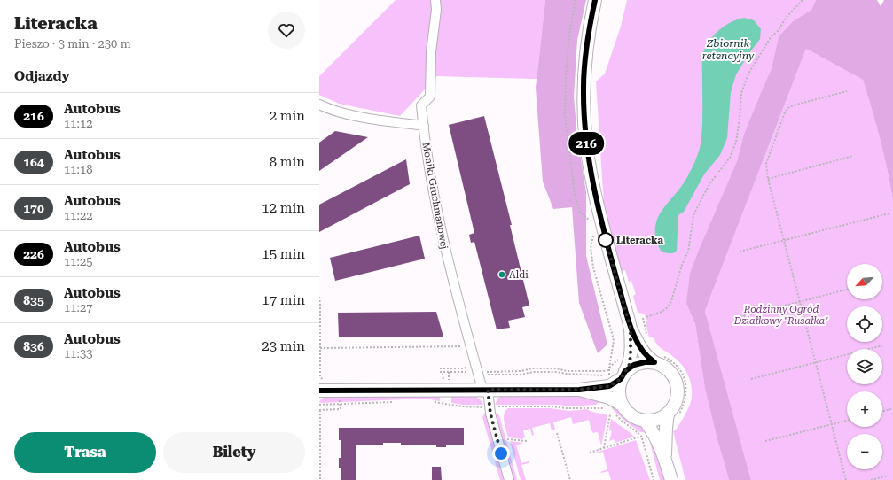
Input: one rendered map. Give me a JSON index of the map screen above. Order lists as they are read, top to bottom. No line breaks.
{"streets":{"street":["Moniki Gruchmanowej"]},"water":["Zbiornik retencyjny"],"parks":["Rodzinny Ogród Działkowy \"Rusałka\""],"places":["Literacka","Aldi"],"lines":["bus line 216"],"north":"bottom left","page":{"heading":[["Literacka","Pieszo · 3 min · 230 m"],"Odjazdy"],"on_map":"216","list":[{"mark":"216","name":"Autobus","note":"11:12","value":"2 min"},{"mark":"164","name":"Autobus","note":"11:18","value":"8 min"},{"mark":"170","name":"Autobus","note":"11:22","value":"12 min"},{"mark":"226","name":"Autobus","note":"11:25","value":"15 min"},{"mark":"835","name":"Autobus","note":"11:27","value":"17 min"},{"mark":"836","name":"Autobus","note":"11:33","value":"23 min"}],"map_buttons":["+","−"],"buttons":["Trasa","Bilety"]}}
